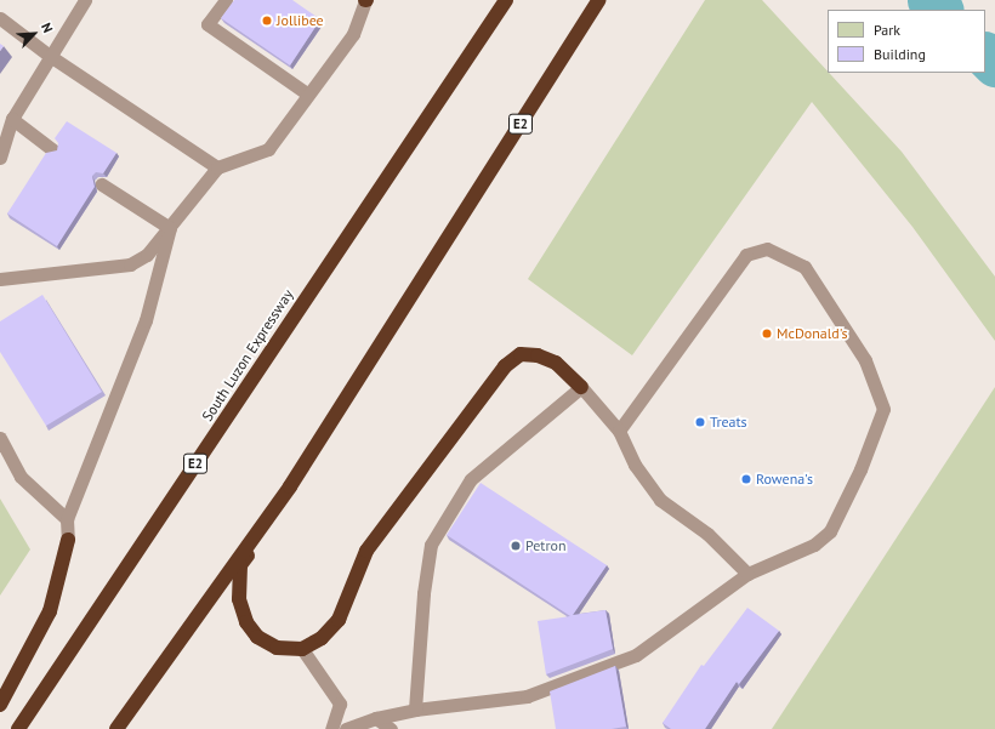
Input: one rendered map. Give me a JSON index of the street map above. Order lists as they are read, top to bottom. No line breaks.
{"streets":{"highway":["E2","South Luzon Expressway"]},"places":["Jollibee","McDonald's","Treats","Rowena's","Petron"],"legend":["Park","Building"],"north":"top right"}
